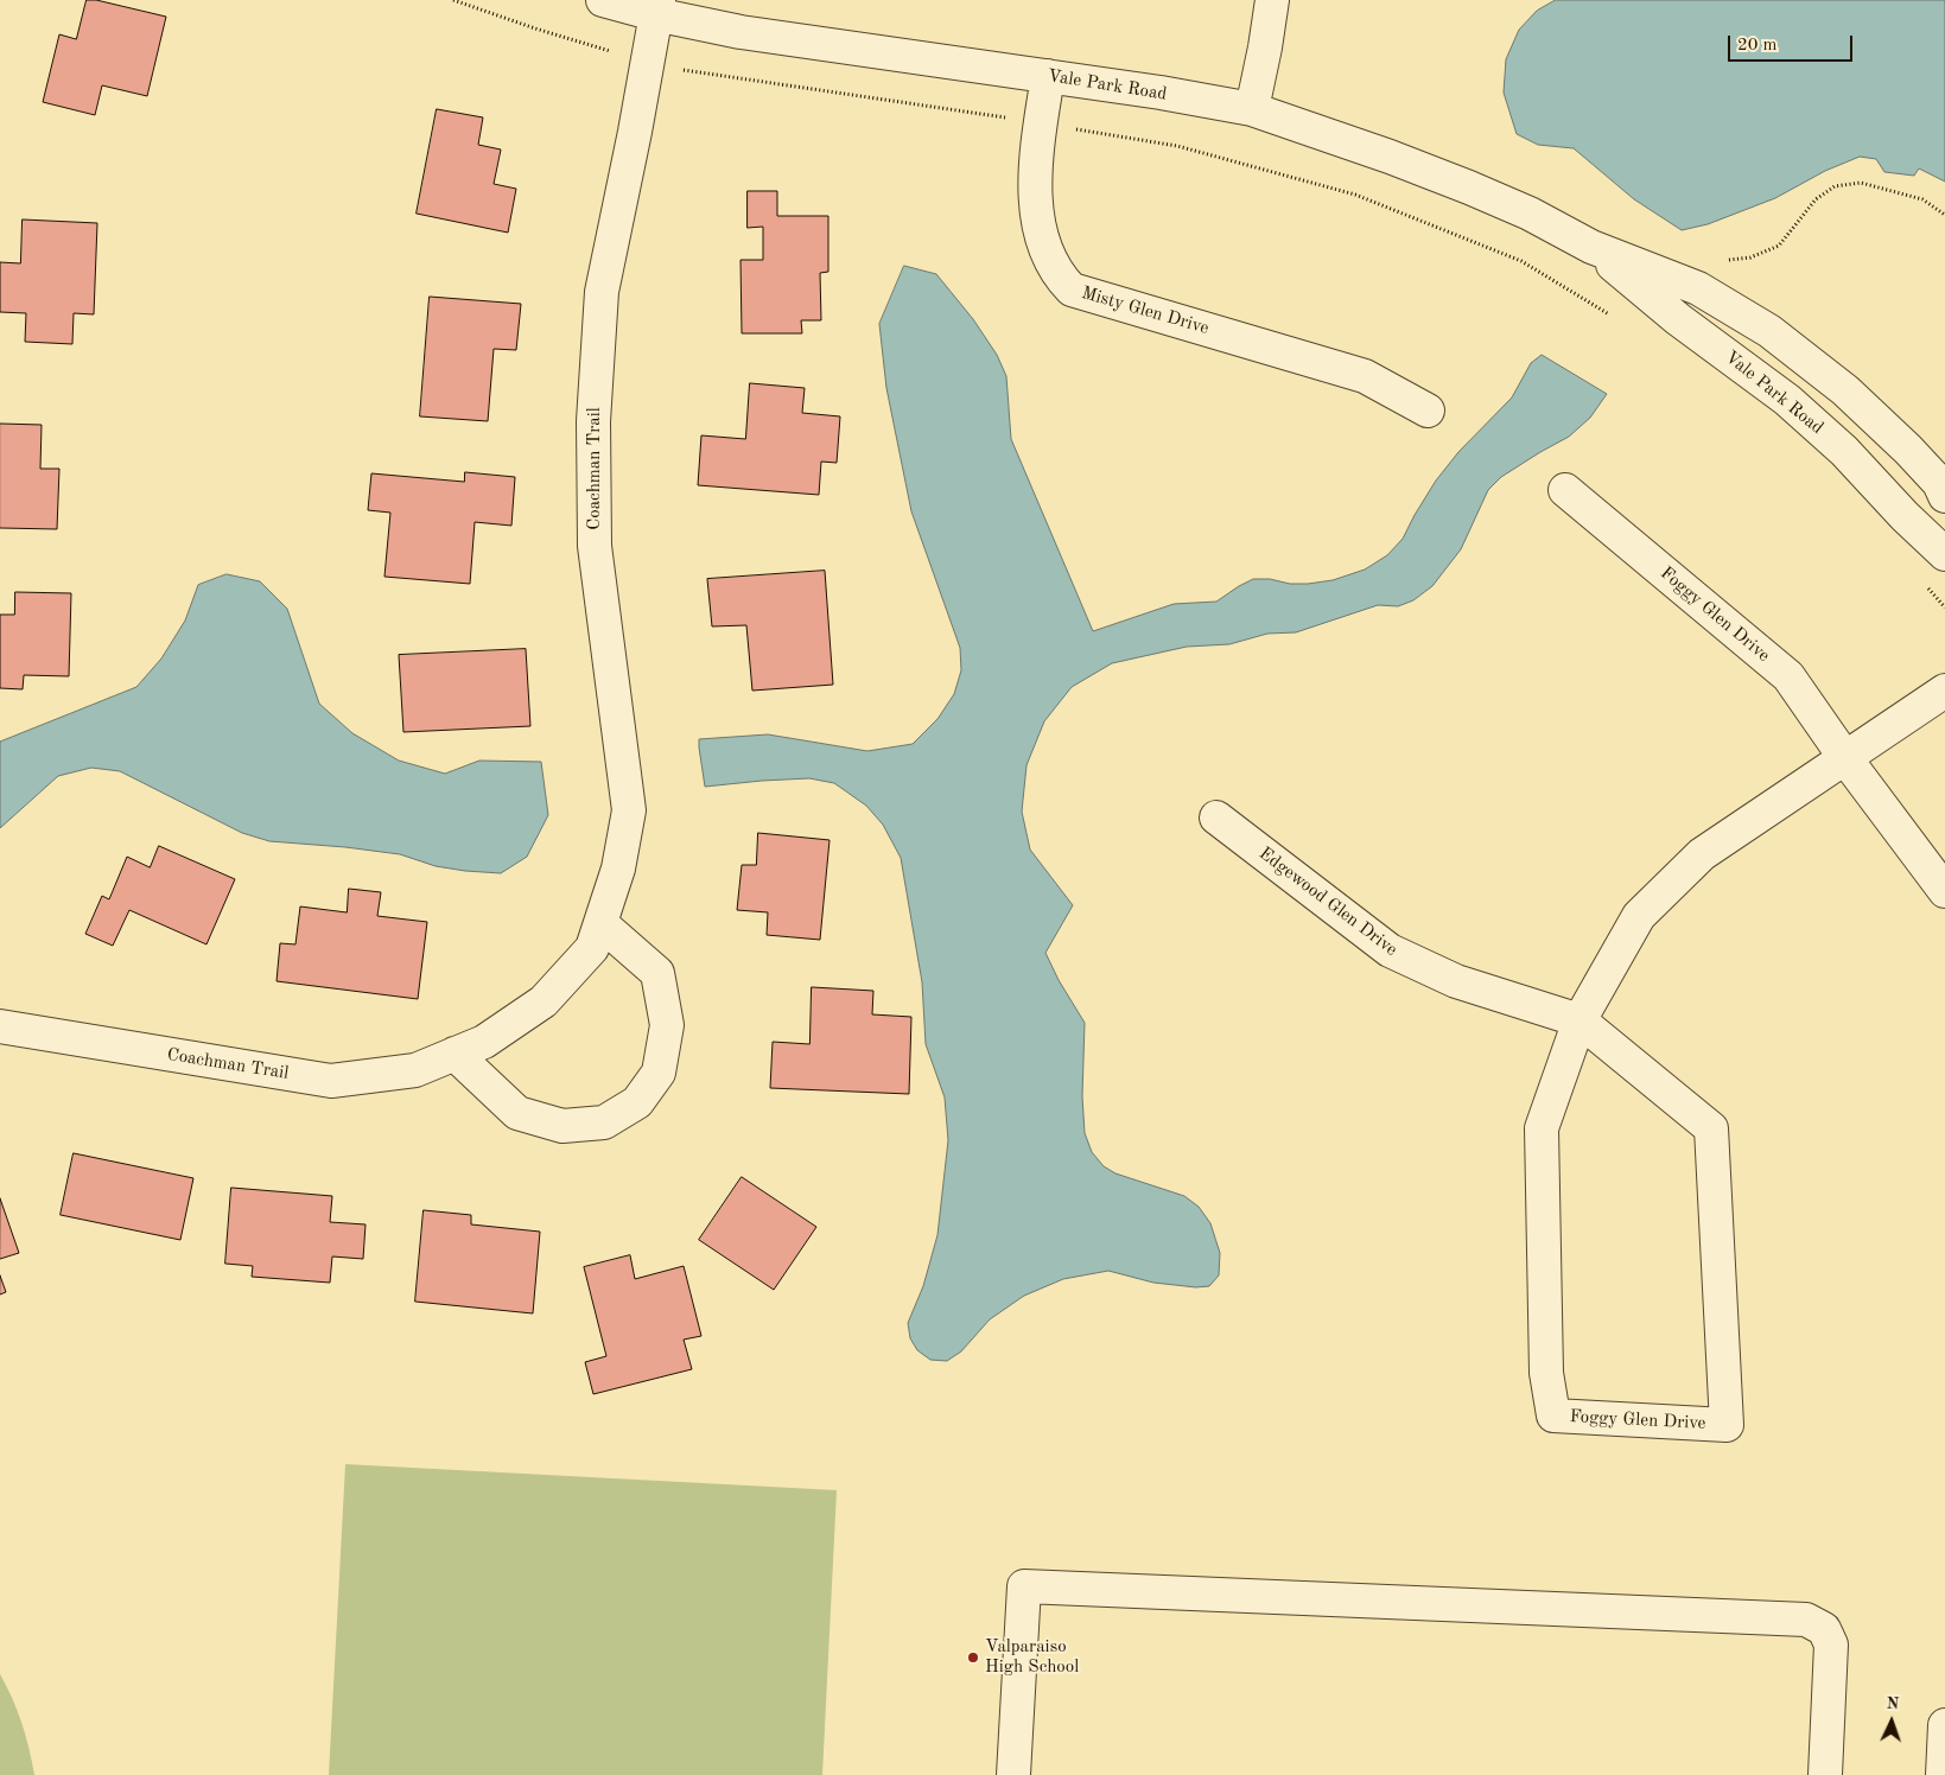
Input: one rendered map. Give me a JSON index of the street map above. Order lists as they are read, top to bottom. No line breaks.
{"streets":{"street":["Vale Park Road","Misty Glen Drive","Coachman Trail","Foggy Glen Drive","Edgewood Glen Drive"]},"crossings":[["Vale Park Road","Misty Glen Drive"],["Vale Park Road","Coachman Trail"],["Foggy Glen Drive","Edgewood Glen Drive"]],"places":["Valparaiso High School"],"scale_bar":"20 m","north":"top"}
